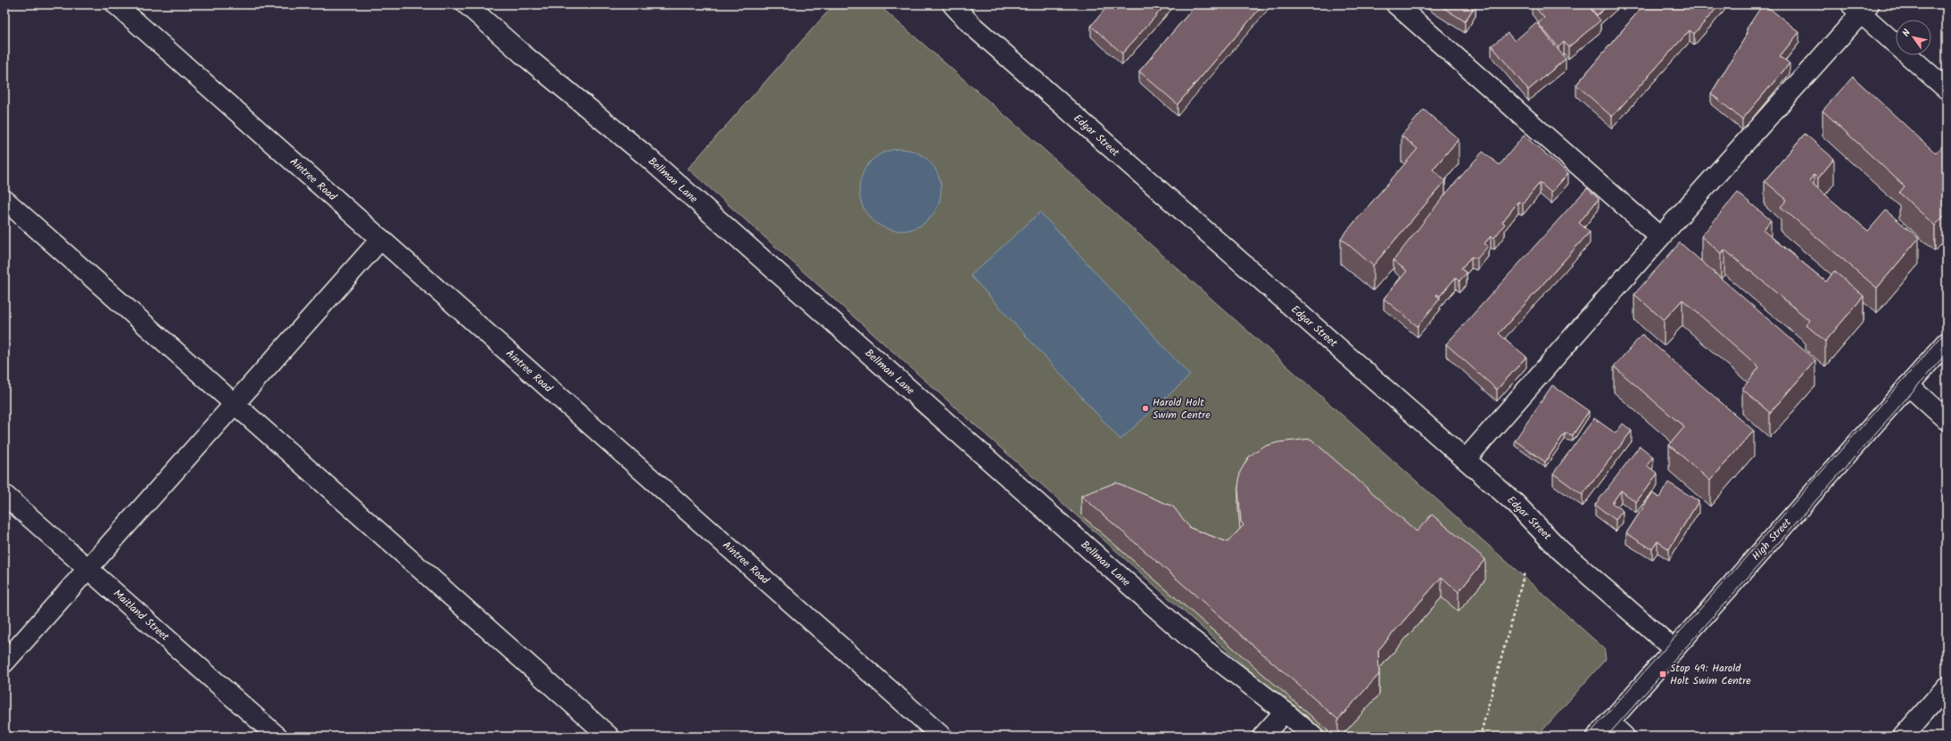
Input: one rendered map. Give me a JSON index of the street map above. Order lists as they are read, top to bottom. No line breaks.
{"streets":{"street":["Edgar Street","Aintree Road","Bellman Lane","High Street","Maitland Street"]},"crossings":[["Edgar Street","High Street"]],"places":{"other":["Harold Holt Swim Centre"],"transit":["Stop 49: Harold Holt Swim Centre"]},"north":"top left"}
